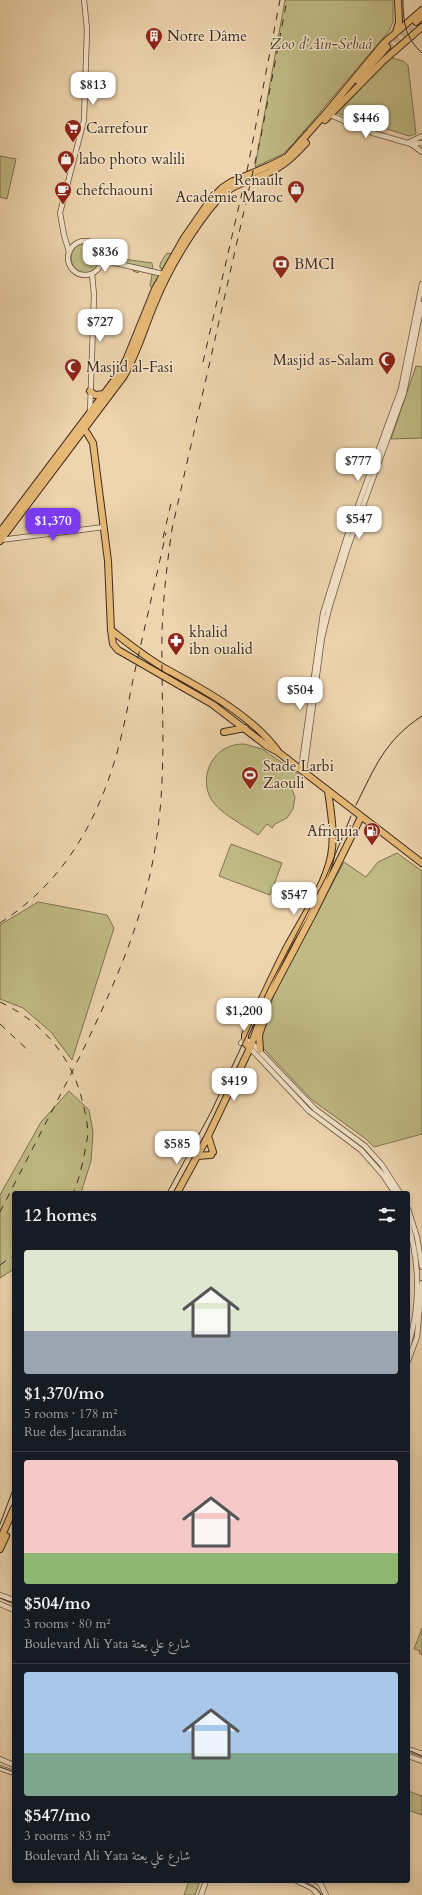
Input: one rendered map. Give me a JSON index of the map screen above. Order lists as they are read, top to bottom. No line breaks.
{"parks":["Zoo d'Aïn-Sebaâ"],"places":{"building":["Notre Dâme"],"supermarket":["Carrefour"],"shop":["labo photo walili","Renault Académie Maroc"],"cafe":["chefchaouni"],"bank":["BMCI"],"mosque":["Masjid as-Salam","Masjid al-Fasi"],"pharmacy":["khalid ibn oualid"],"sports":["Stade Larbi Zaouli"],"fuel station":["Afriquia"]},"page":{"price":["$813","$446","$836","$727","$777","$547","$1,370","$504","$547","$1,200","$419","$585"],"heading":"12 homes","list":[{"name":"$1,370/mo","note":"5 rooms · 178 m² · Rue des Jacarandas"},{"name":"$504/mo","note":"3 rooms · 80 m² · Boulevard Ali Yata شارع علي يعتة"},{"name":"$547/mo","note":"3 rooms · 83 m² · Boulevard Ali Yata شارع علي يعتة"}]}}
